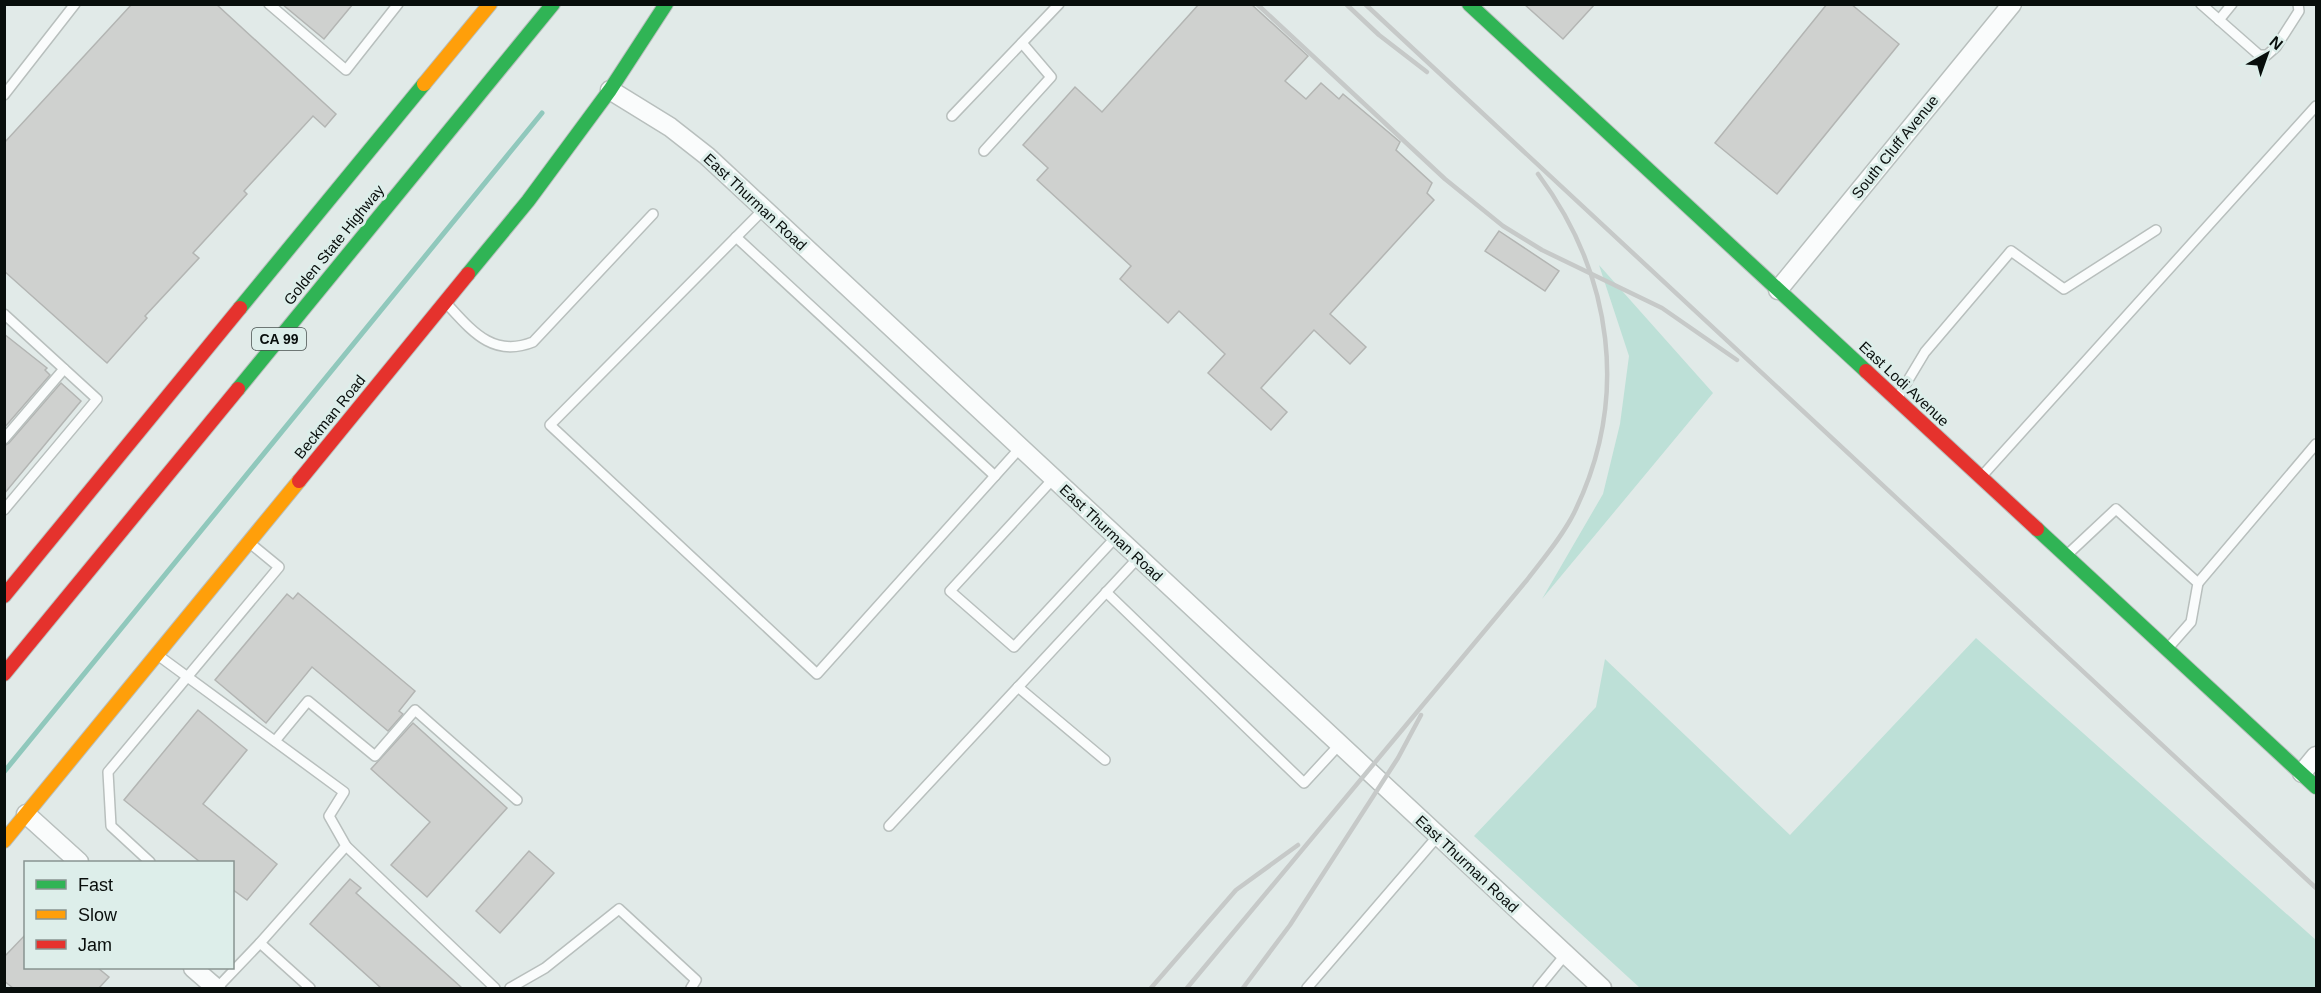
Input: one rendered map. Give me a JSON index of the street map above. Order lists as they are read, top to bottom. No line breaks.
{"streets":{"main road":["Golden State Highway","CA 99","East Lodi Avenue","Beckman Road"],"street":["South Cluff Avenue","East Thurman Road"]},"crossings":[["South Cluff Avenue","East Lodi Avenue"],["East Thurman Road","Beckman Road"]],"legend":["Fast","Slow","Jam"],"north":"top right"}
